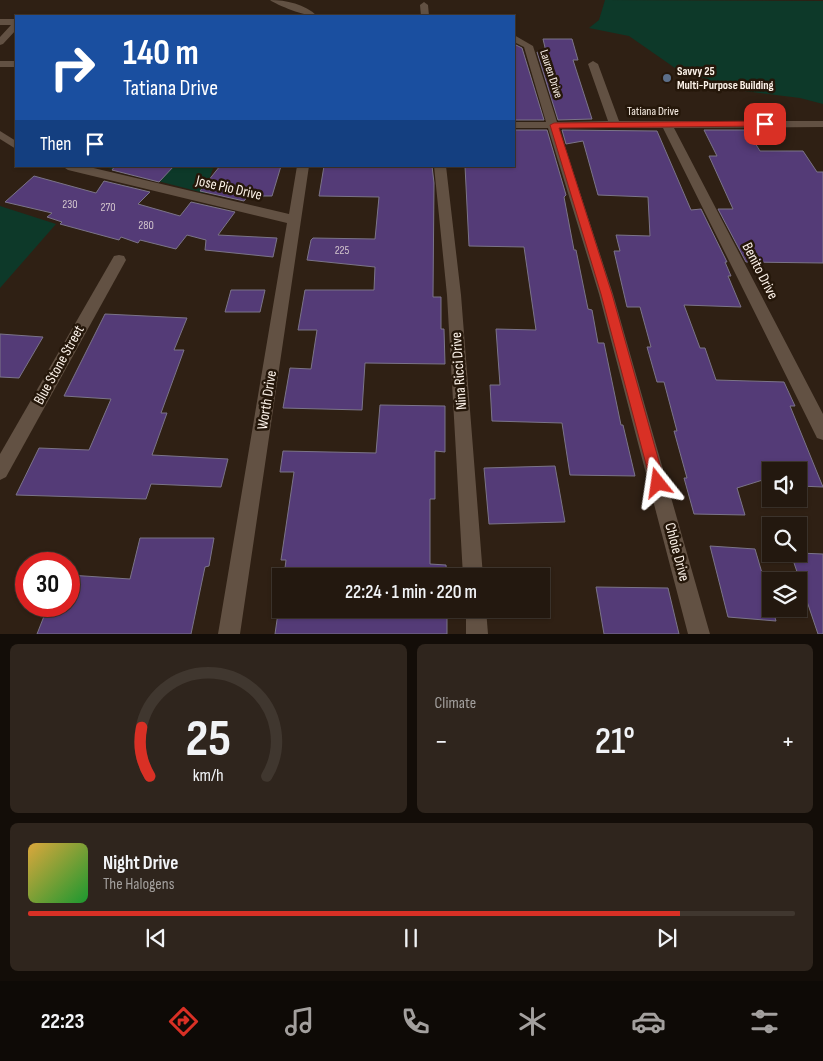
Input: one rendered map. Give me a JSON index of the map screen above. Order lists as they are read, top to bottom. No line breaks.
{"streets":{"street":["Lauren Drive","Tatiana Drive","Jose Pio Drive","Benito Drive","Blue Stone Street","Nina Ricci Drive","Worth Drive","Chloie Drive"]},"crossings":[["Lauren Drive","Tatiana Drive"],["Lauren Drive","Chloie Drive"],["Tatiana Drive","Benito Drive"],["Tatiana Drive","Chloie Drive"],["Jose Pio Drive","Worth Drive"]],"places":["Savvy 25 Multi-Purpose Building"],"house_numbers":["230","270","280","225"],"page":{"turn":["140 m","Tatiana Drive"],"then":"Then","limit":"30","trip":"22:24 · 1 min · 220 m","tile":"Climate","heat":["−","21°","+"],"song":["Night Drive","The Halogens"],"tabs":"22:23","gauge":["25","km/h"]}}
